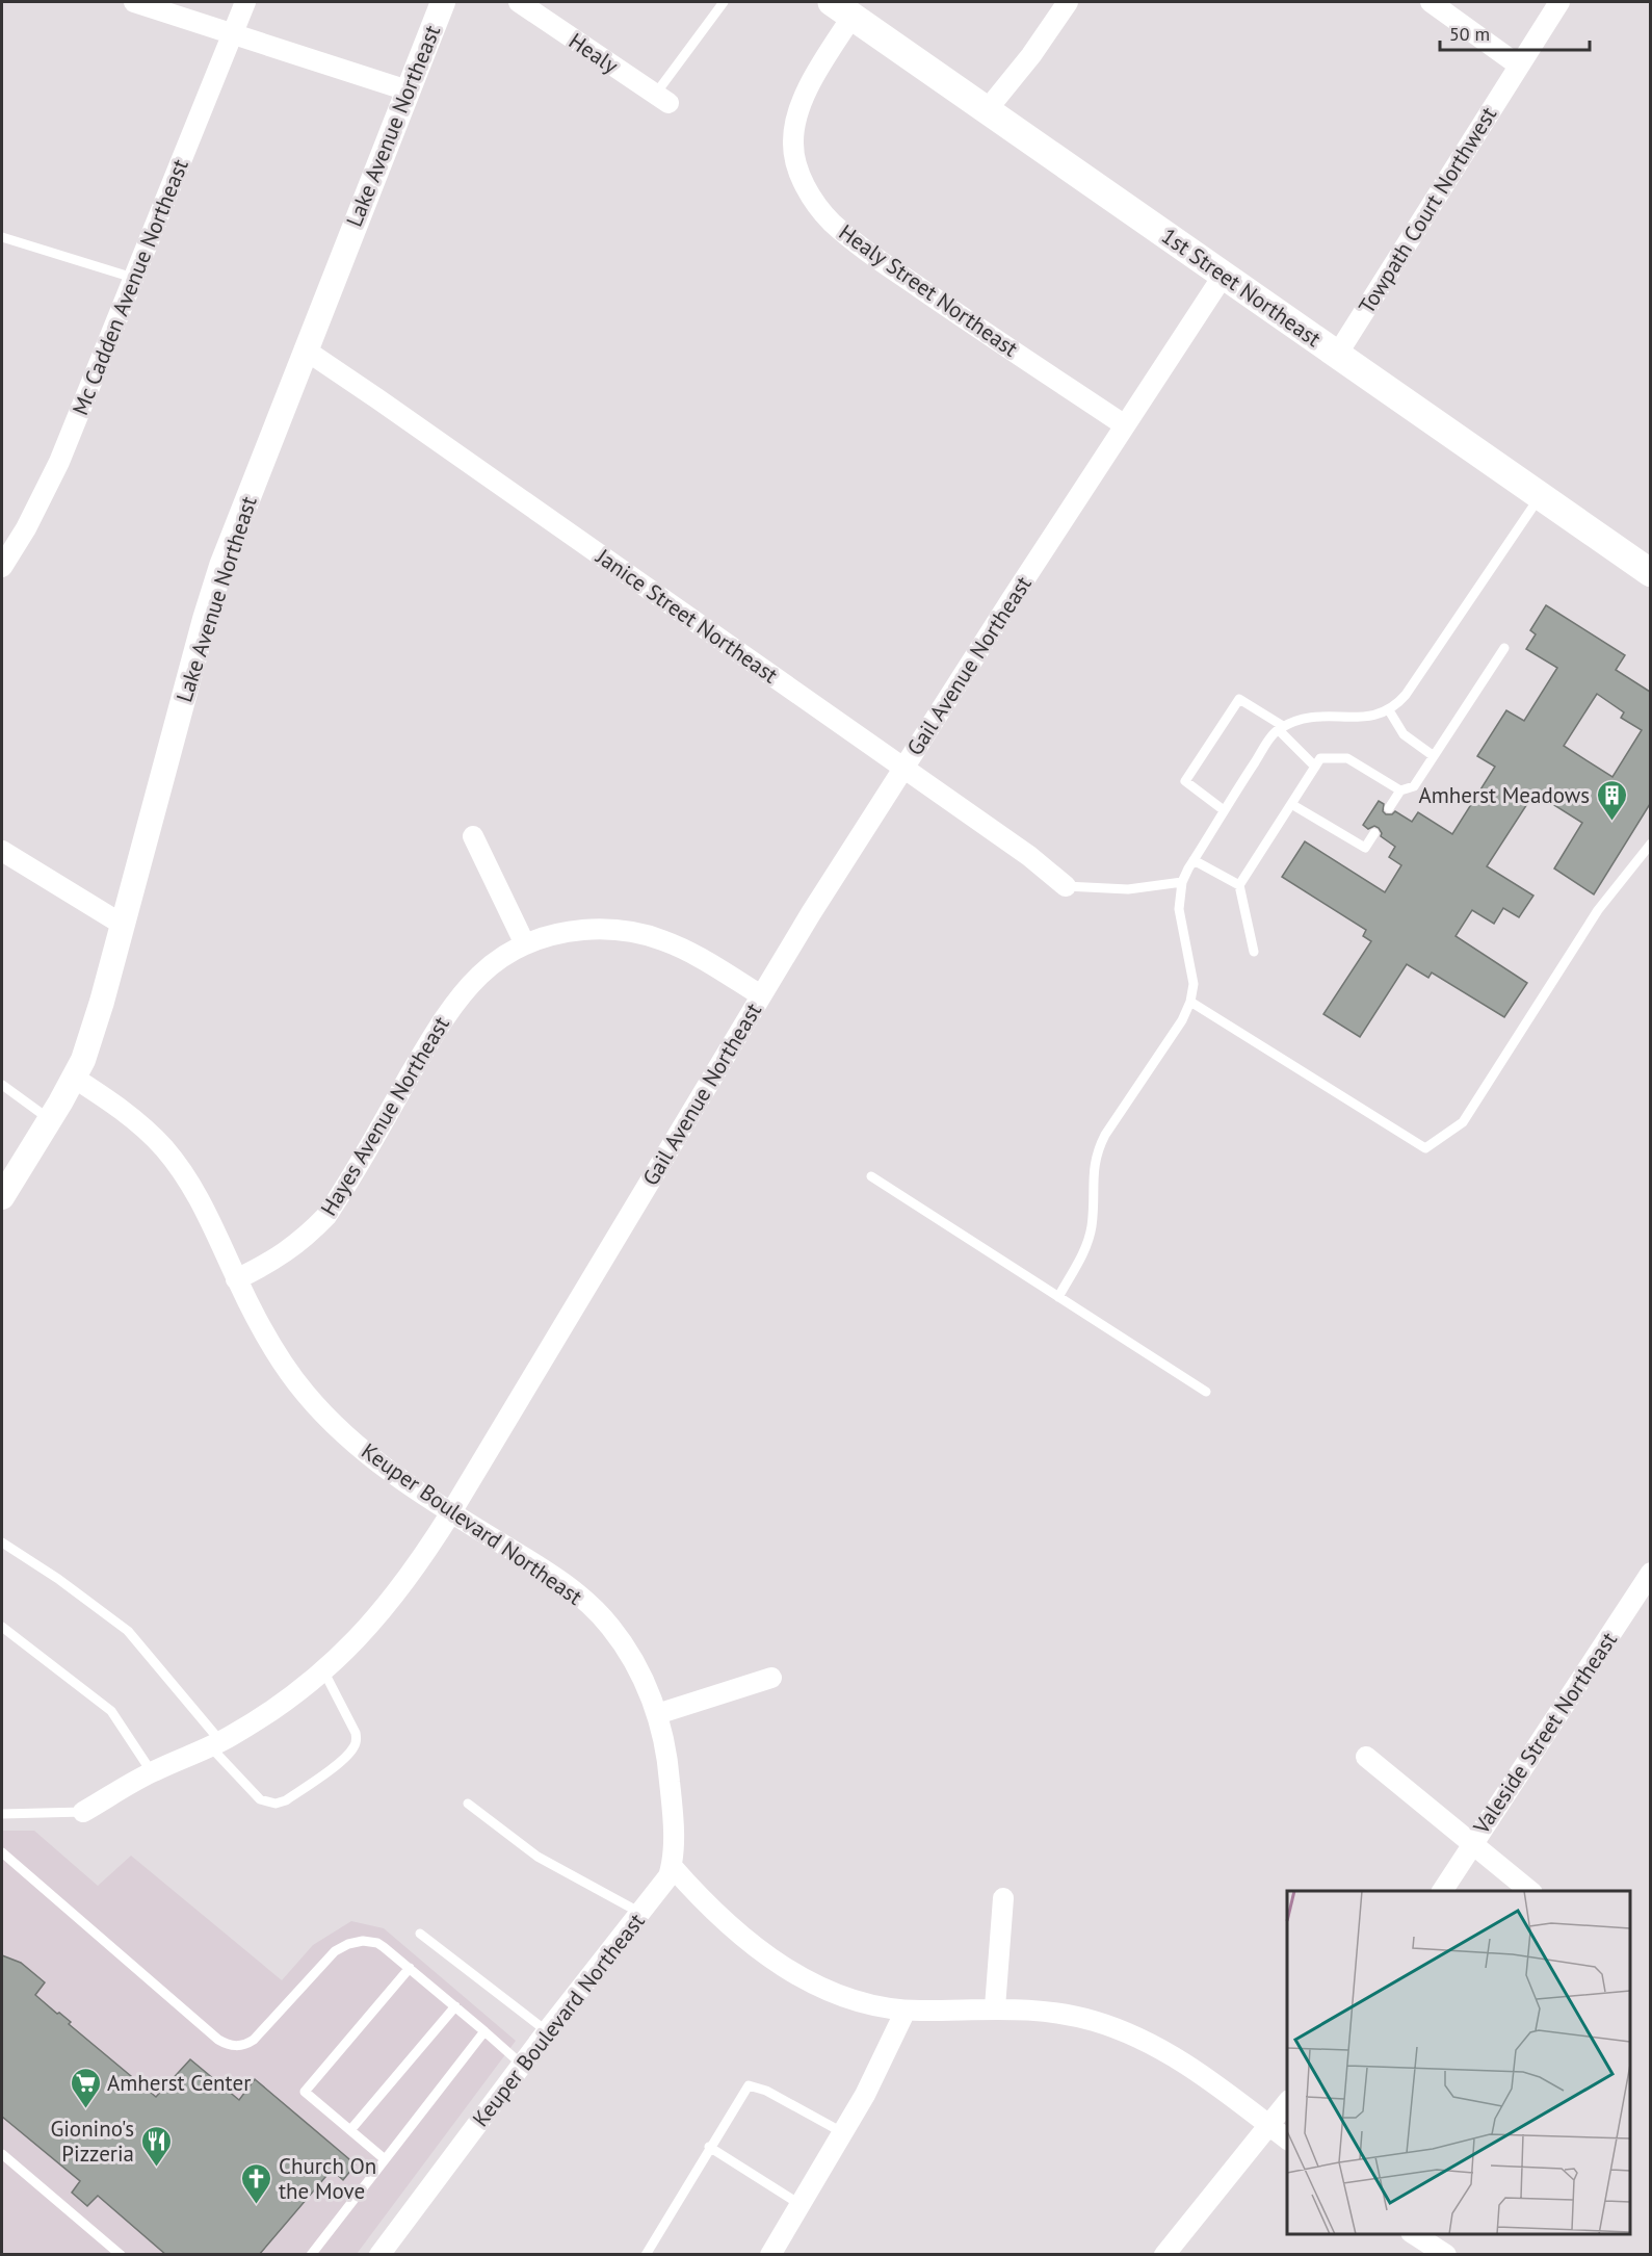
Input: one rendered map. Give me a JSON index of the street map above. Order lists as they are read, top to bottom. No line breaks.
{"streets":{"main road":["1st Street Northeast"],"street":["Healy","Lake Avenue Northeast","Towpath Court Northwest","Mc Cadden Avenue Northeast","Healy Street Northeast","Janice Street Northeast","Gail Avenue Northeast","Hayes Avenue Northeast","Keuper Boulevard Northeast","Valeside Street Northeast"]},"crossings":[["Lake Avenue Northeast","Janice Street Northeast"],["Lake Avenue Northeast","Keuper Boulevard Northeast"],["Towpath Court Northwest","1st Street Northeast"],["1st Street Northeast","Healy Street Northeast"],["1st Street Northeast","Gail Avenue Northeast"],["Healy Street Northeast","Gail Avenue Northeast"],["Janice Street Northeast","Gail Avenue Northeast"],["Gail Avenue Northeast","Hayes Avenue Northeast"],["Gail Avenue Northeast","Keuper Boulevard Northeast"],["Hayes Avenue Northeast","Keuper Boulevard Northeast"]],"places":{"building":["Amherst Meadows"],"supermarket":["Amherst Center"],"restaurant":["Gionino's Pizzeria"],"church":["Church On the Move"]},"scale_bar":"50 m"}
